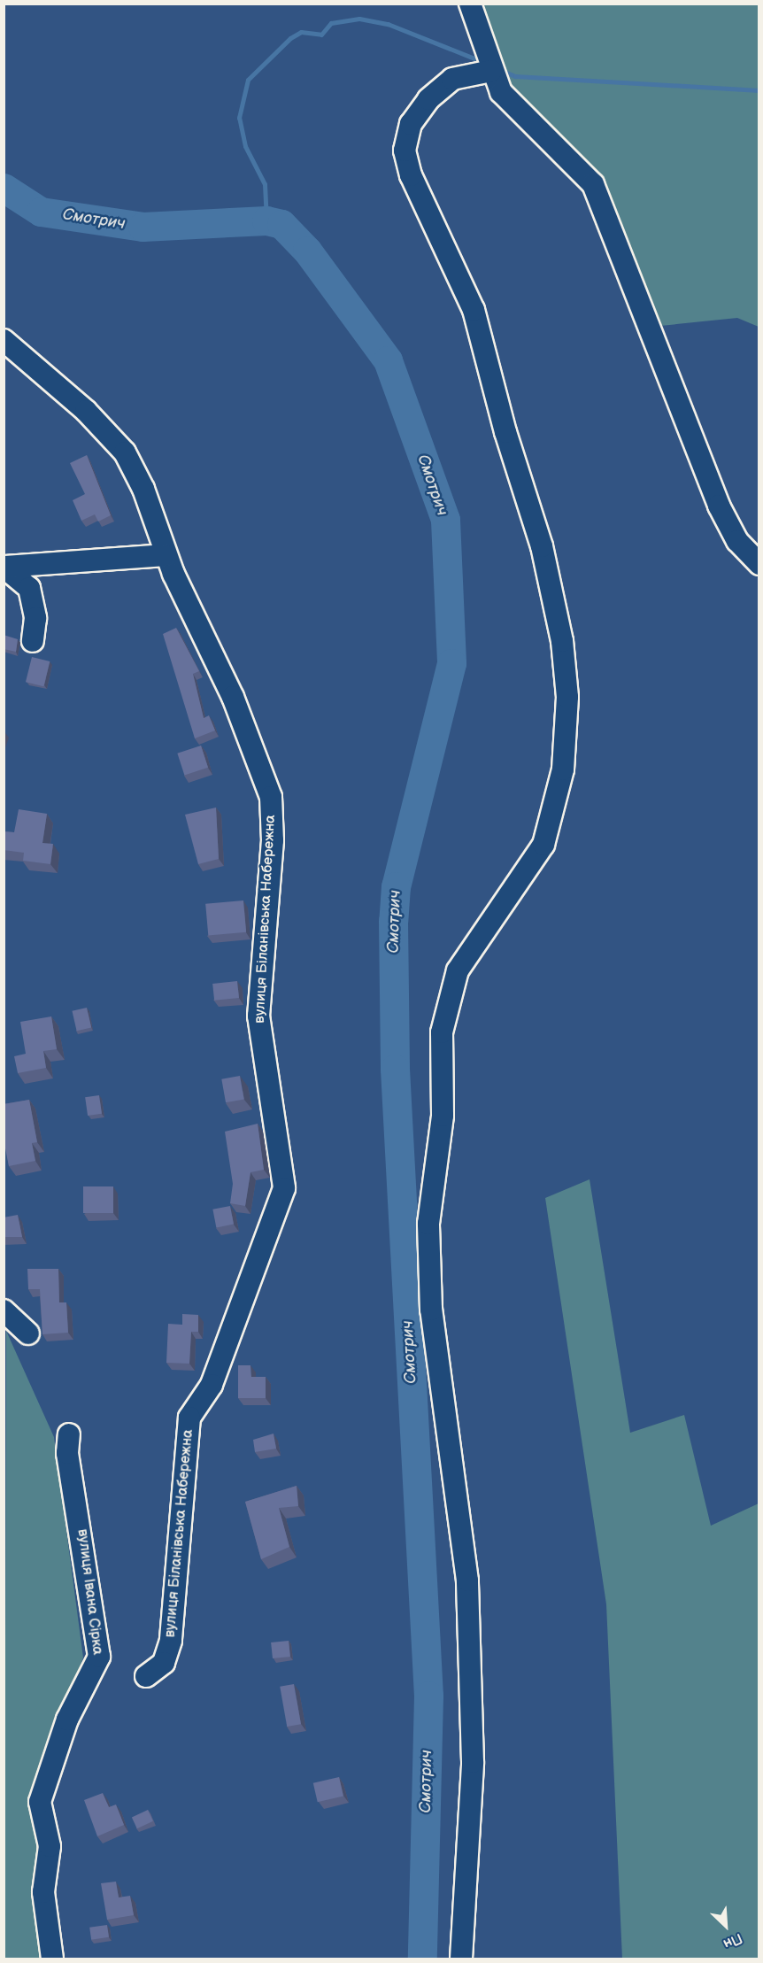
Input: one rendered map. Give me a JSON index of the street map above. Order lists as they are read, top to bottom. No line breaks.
{"streets":{"street":["вулиця Біланівська Набережна","вулиця Івана Сірка"]},"water":["Смотрич"],"north":"bottom right"}
